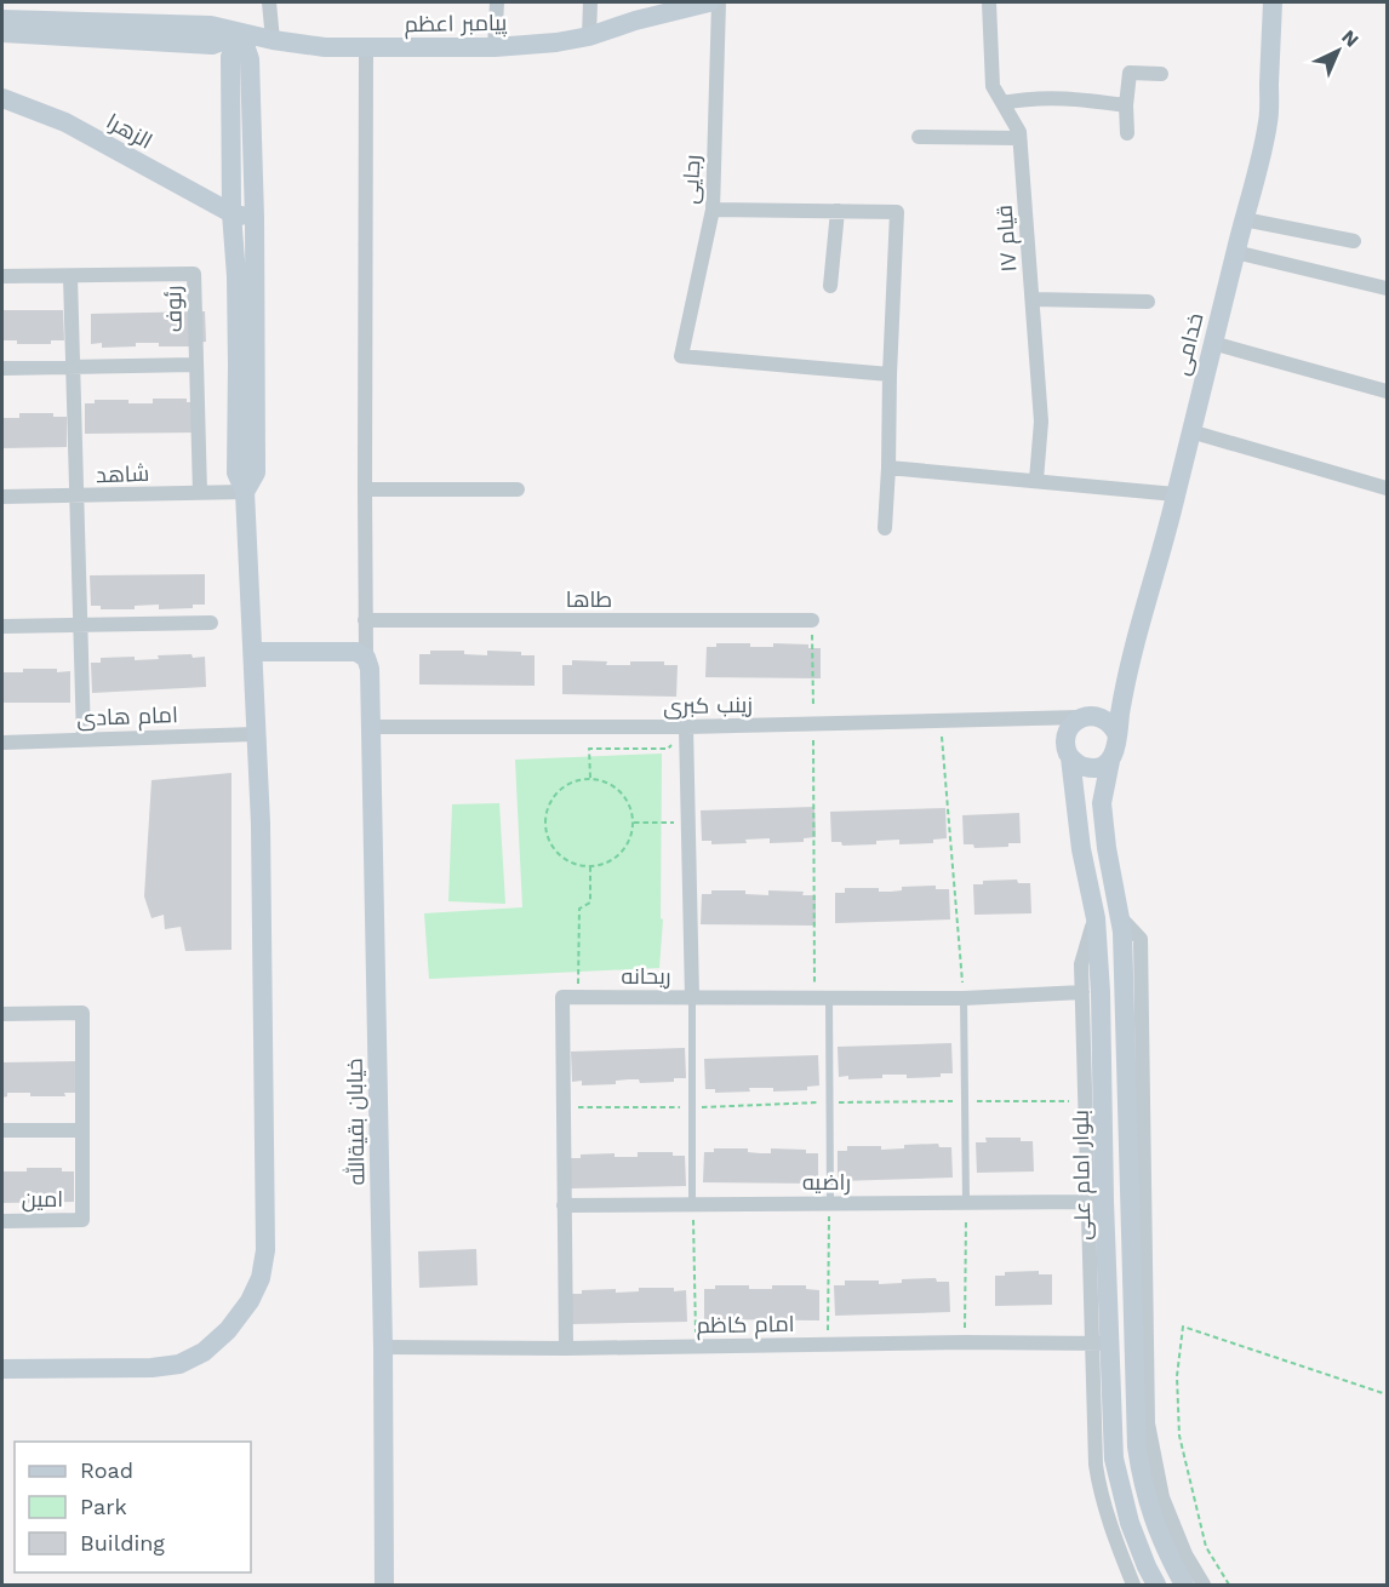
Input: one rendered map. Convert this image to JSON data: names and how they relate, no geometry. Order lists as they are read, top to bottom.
{
  "streets": {
    "street": [
      "پیامبر اعظم",
      "الزهرا",
      "رجایی",
      "قیام ۱۷",
      "رئوف",
      "خدامی",
      "شاهد",
      "طاها",
      "زینب کبری",
      "امام هادی",
      "ریحانه",
      "خیابان بقیةالله",
      "بلوار امام علی",
      "راضیه",
      "امین",
      "امام کاظم"
    ]
  },
  "crossings": [
    ["رئوف", "شاهد"],
    ["خدامی", "زینب کبری"],
    ["خدامی", "بلوار امام علی"],
    ["زینب کبری", "خیابان بقیةالله"],
    ["زینب کبری", "بلوار امام علی"],
    ["خیابان بقیةالله", "امام کاظم"],
    ["بلوار امام علی", "امام کاظم"]
  ],
  "legend": ["Road", "Park", "Building"],
  "north": "top right"
}
